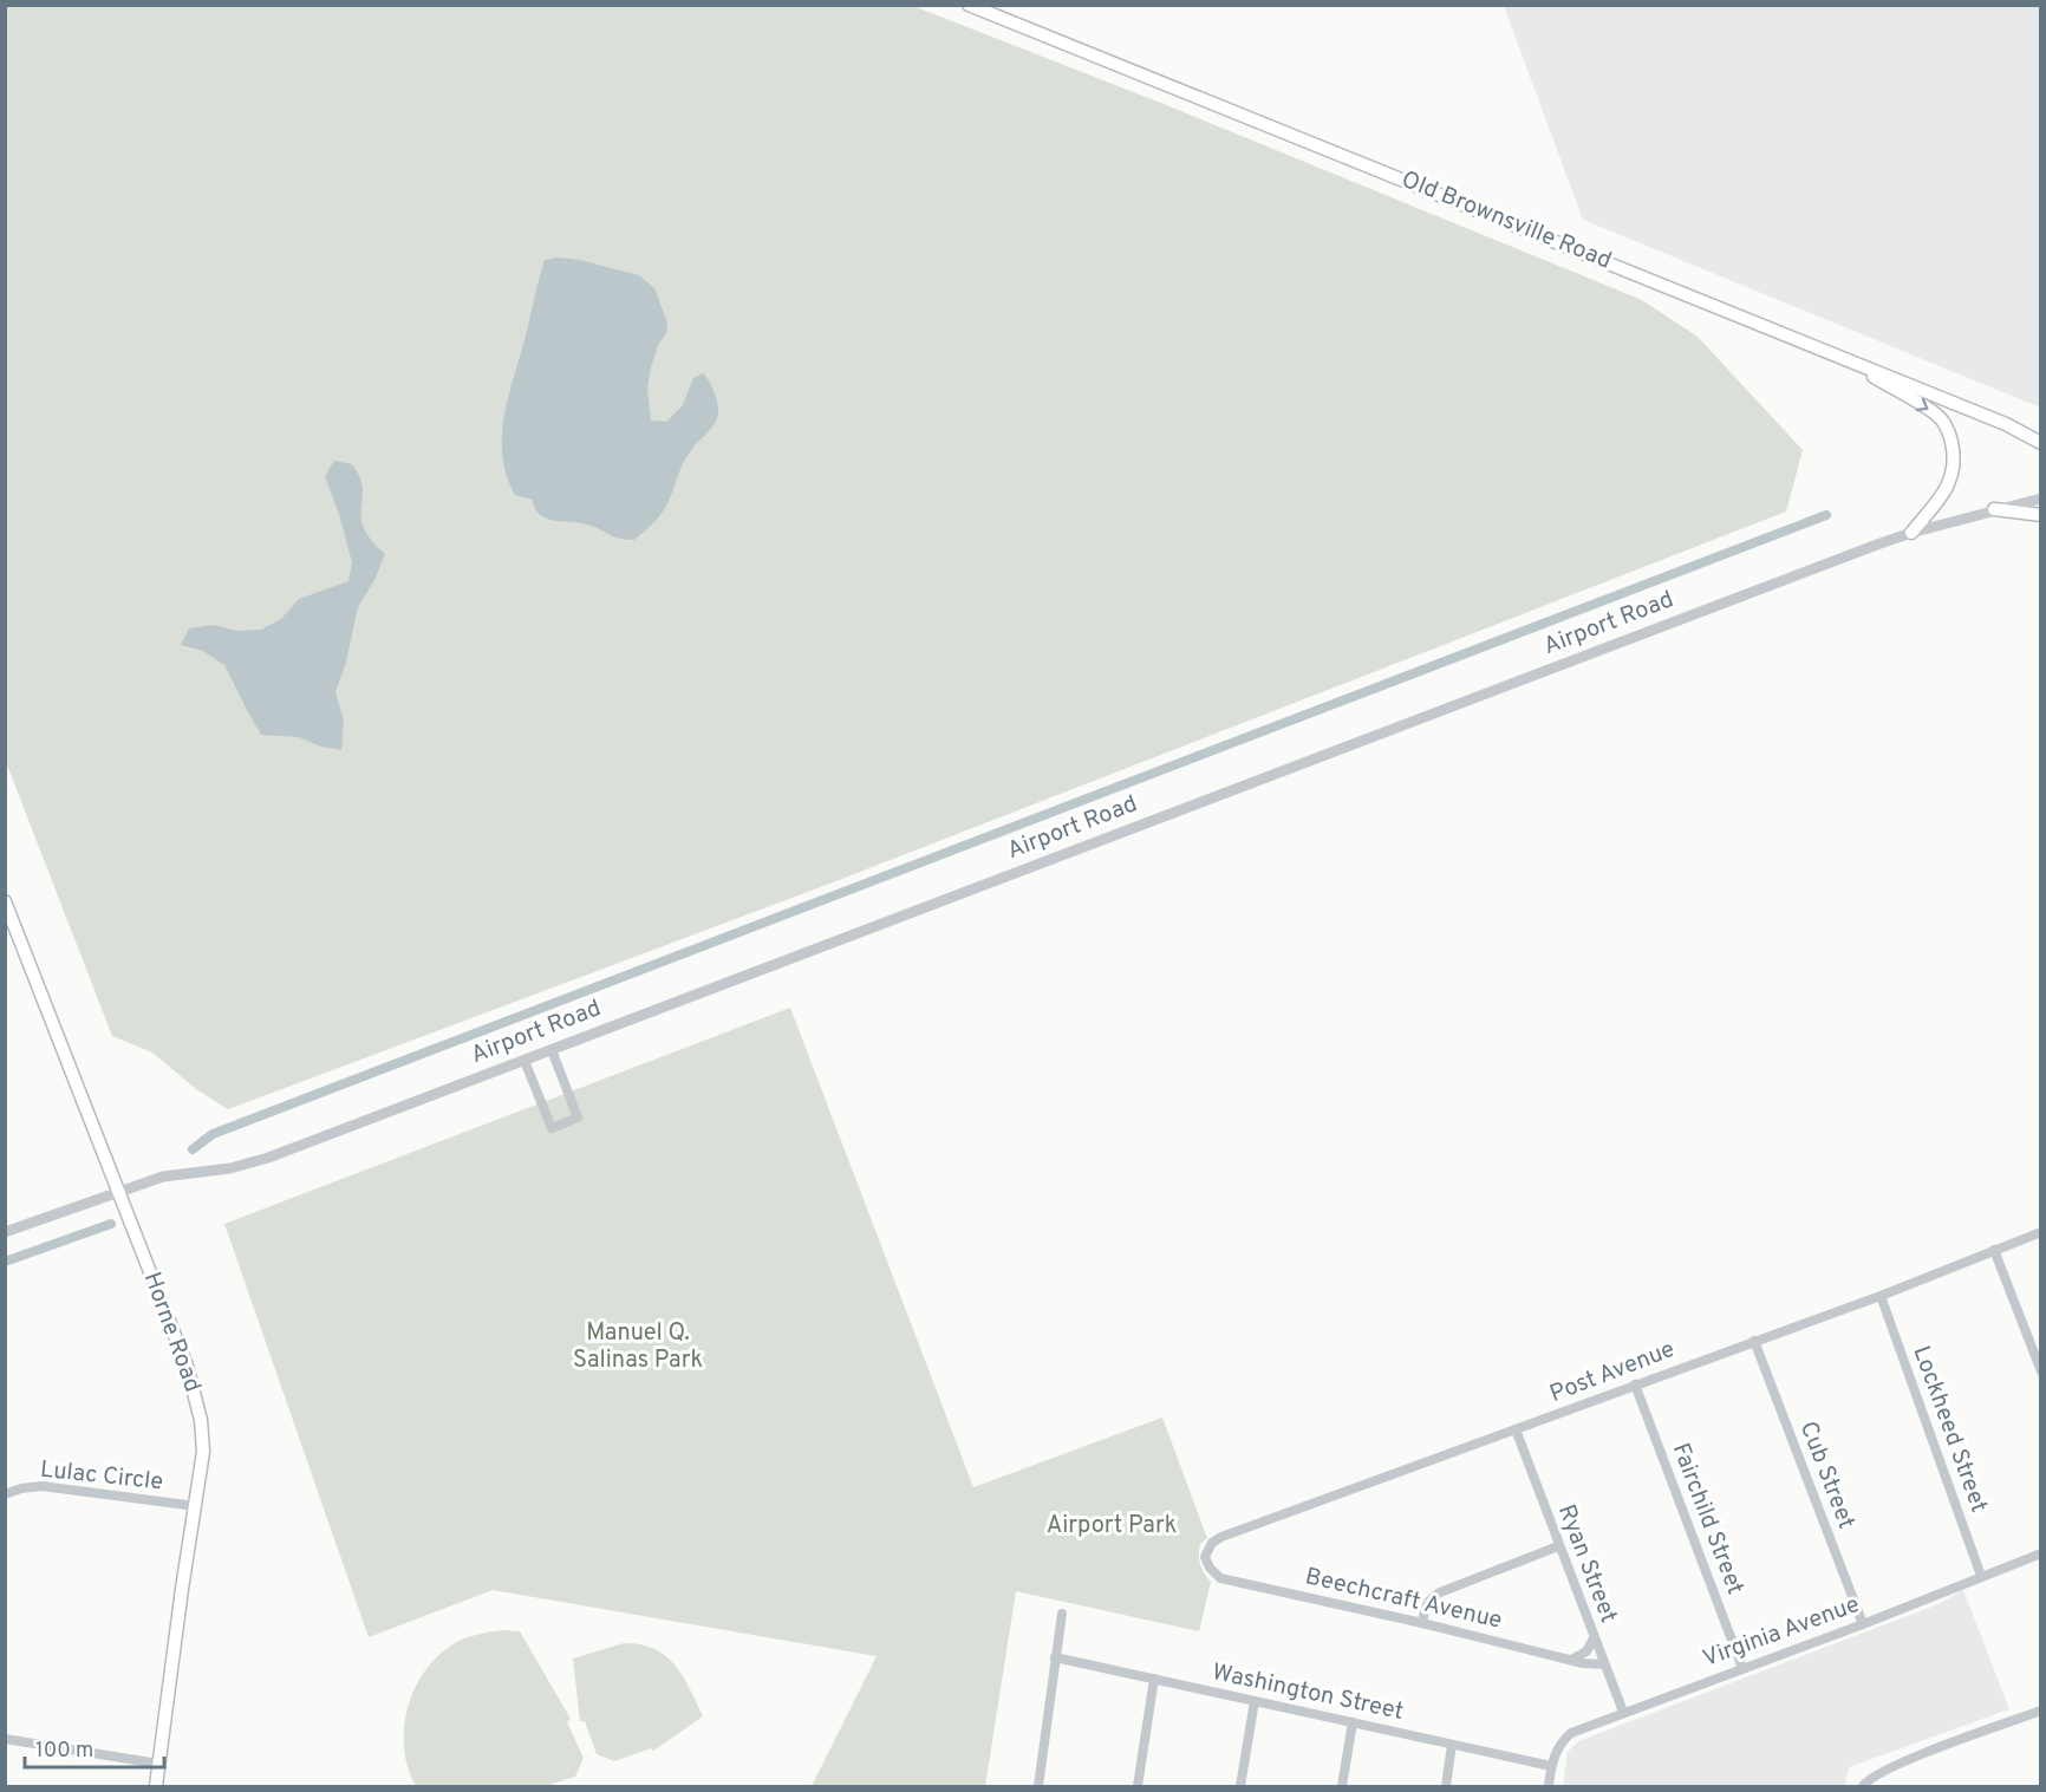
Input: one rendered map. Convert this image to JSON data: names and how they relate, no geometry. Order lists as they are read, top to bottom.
{
  "streets": {
    "main road": ["Old Brownsville Road", "Horne Road"],
    "street": [
      "Airport Road",
      "Post Avenue",
      "Lockheed Street",
      "Cub Street",
      "Lulac Circle",
      "Fairchild Street",
      "Ryan Street",
      "Beechcraft Avenue",
      "Virginia Avenue",
      "Washington Street"
    ]
  },
  "crossings": [
    ["Airport Road", "Horne Road"],
    ["Horne Road", "Lulac Circle"],
    ["Post Avenue", "Lockheed Street"],
    ["Post Avenue", "Cub Street"],
    ["Post Avenue", "Fairchild Street"],
    ["Post Avenue", "Ryan Street"],
    ["Post Avenue", "Beechcraft Avenue"],
    ["Lockheed Street", "Virginia Avenue"],
    ["Cub Street", "Virginia Avenue"],
    ["Fairchild Street", "Virginia Avenue"],
    ["Ryan Street", "Beechcraft Avenue"],
    ["Ryan Street", "Virginia Avenue"],
    ["Virginia Avenue", "Washington Street"]
  ],
  "parks": ["Manuel Q. Salinas Park", "Airport Park"],
  "scale_bar": "100 m"
}
